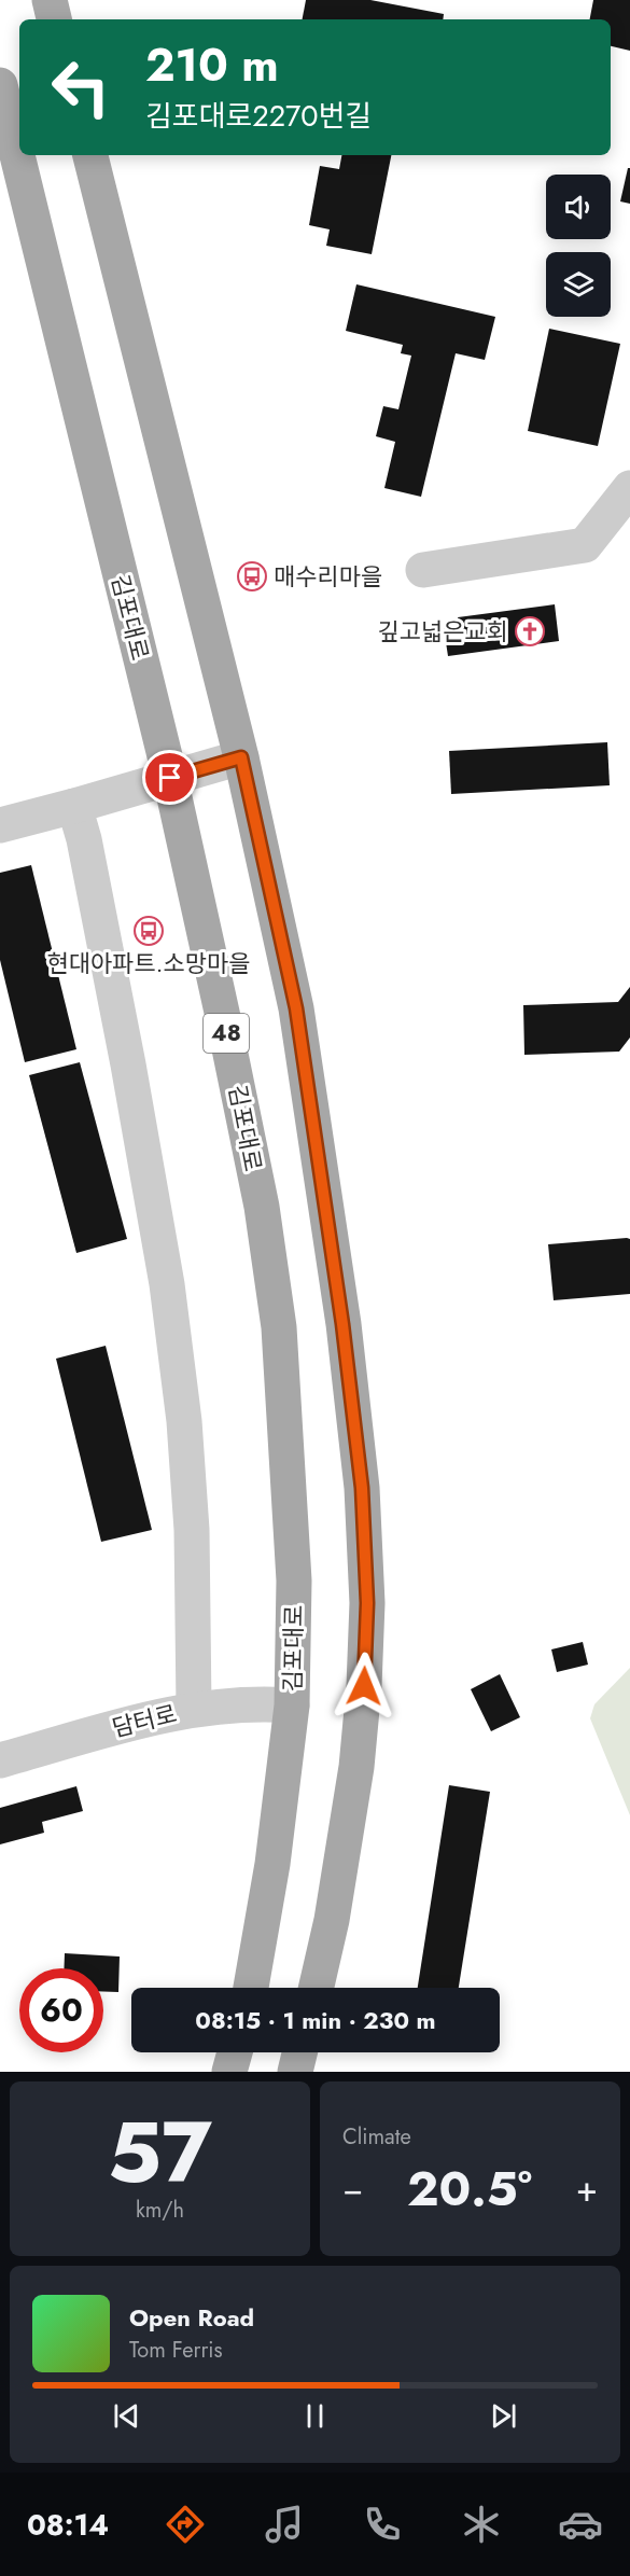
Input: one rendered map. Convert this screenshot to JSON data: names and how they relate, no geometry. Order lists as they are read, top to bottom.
{
  "streets": {
    "main road": ["김포대로", "48"],
    "street": ["담터로"]
  },
  "crossings": [
    ["김포대로", "담터로"]
  ],
  "places": {
    "bus stop": ["매수리마을", "현대아파트.소망마을"],
    "church": ["깊고넓은교회"]
  },
  "page": {
    "turn": ["210 m", "김포대로2270번길"],
    "limit": "60",
    "trip": "08:15 · 1 min · 230 m",
    "tile": [
      ["57", "km/h"],
      "Climate"
    ],
    "heat": ["−", "20.5°", "+"],
    "song": ["Open Road", "Tom Ferris"],
    "tabs": "08:14"
  }
}
